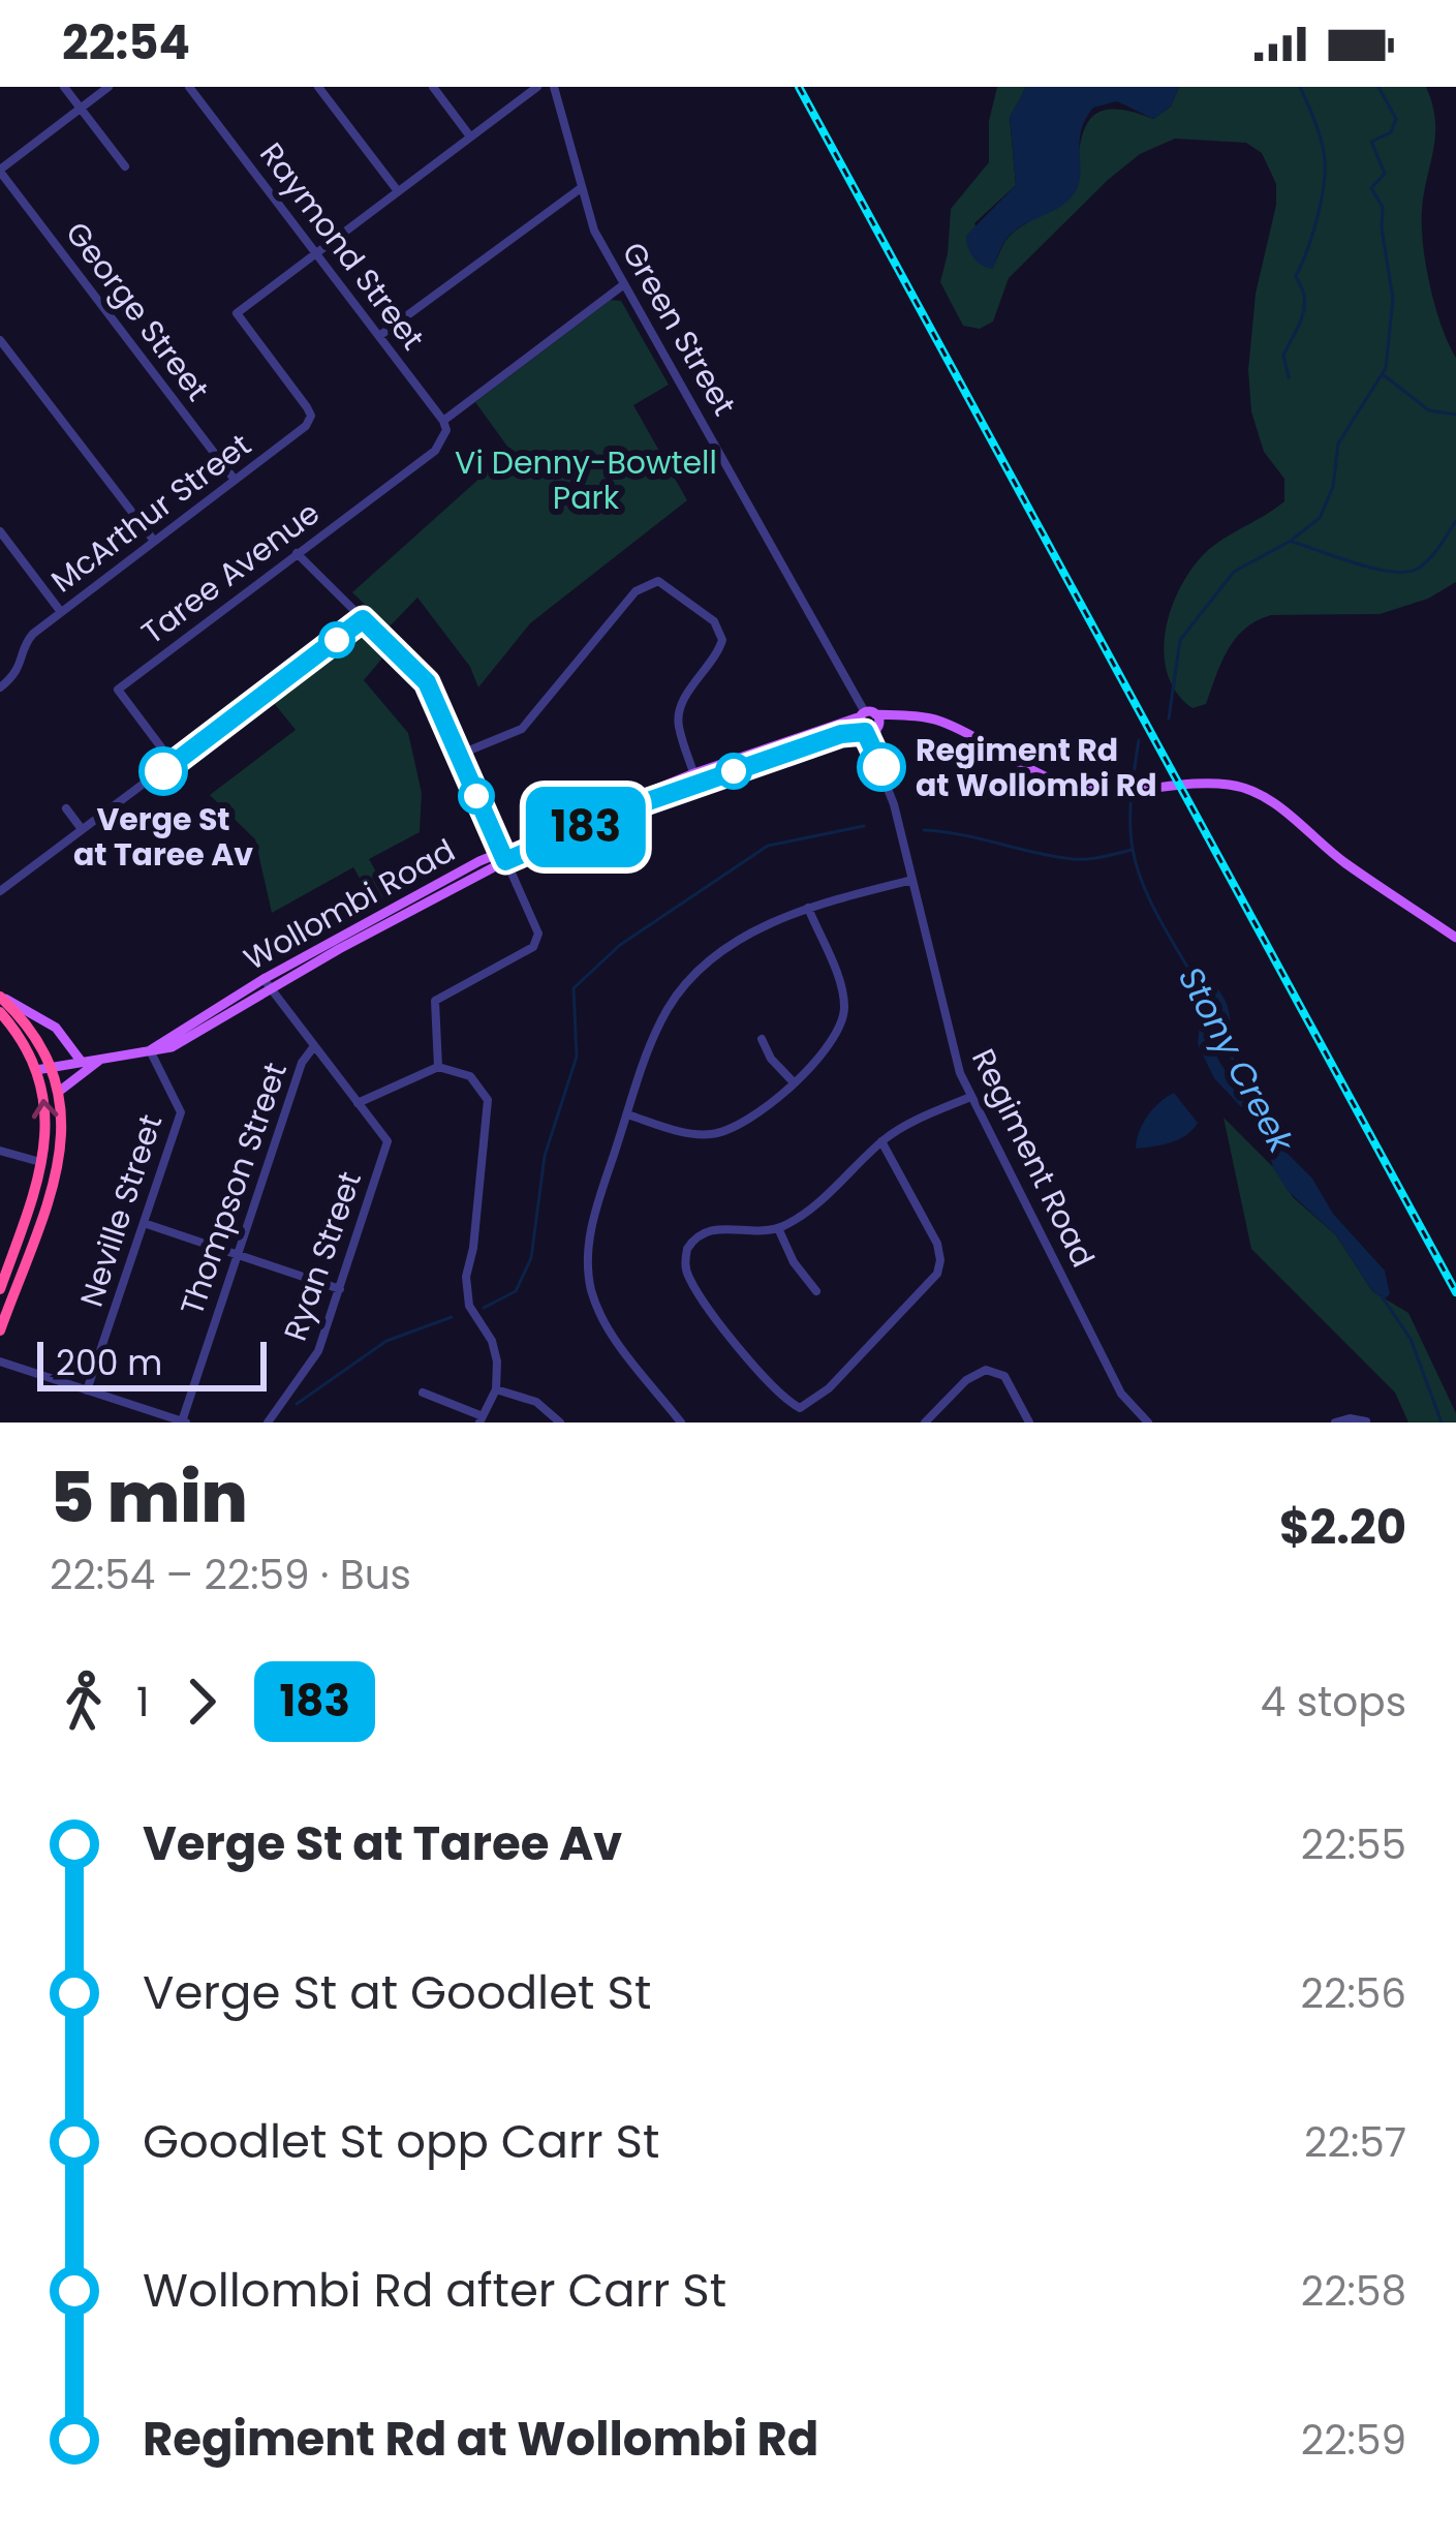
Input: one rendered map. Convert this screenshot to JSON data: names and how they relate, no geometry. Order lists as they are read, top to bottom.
{
  "streets": {
    "main road": ["Wollombi Road"],
    "street": [
      "Raymond Street",
      "George Street",
      "Green Street",
      "McArthur Street",
      "Taree Avenue",
      "Regiment Road",
      "Thompson Street",
      "Neville Street",
      "Ryan Street"
    ]
  },
  "crossings": [
    ["Raymond Street", "McArthur Street"],
    ["Raymond Street", "Taree Avenue"],
    ["George Street", "McArthur Street"],
    ["Green Street", "Wollombi Road"],
    ["Green Street", "Regiment Road"],
    ["Wollombi Road", "Regiment Road"],
    ["Wollombi Road", "Neville Street"]
  ],
  "water": ["Stony Creek"],
  "parks": ["Vi Denny-Bowtell Park"],
  "places": ["Regiment Rd at Wollombi Rd", "Verge St at Taree Av"],
  "lines": ["bus line 183"],
  "scale_bar": "200 m",
  "page": {
    "status": "22:54",
    "on_map": "183",
    "scale": "200 m",
    "heading": ["5 min", "22:54 – 22:59 · Bus", "$2.20"],
    "legs": ["1", "183", "4 stops"],
    "list": [
      {
        "name": "Verge St at Taree Av",
        "value": "22:55"
      },
      {
        "name": "Verge St at Goodlet St",
        "value": "22:56"
      },
      {
        "name": "Goodlet St opp Carr St",
        "value": "22:57"
      },
      {
        "name": "Wollombi Rd after Carr St",
        "value": "22:58"
      },
      {
        "name": "Regiment Rd at Wollombi Rd",
        "value": "22:59"
      }
    ]
  }
}
